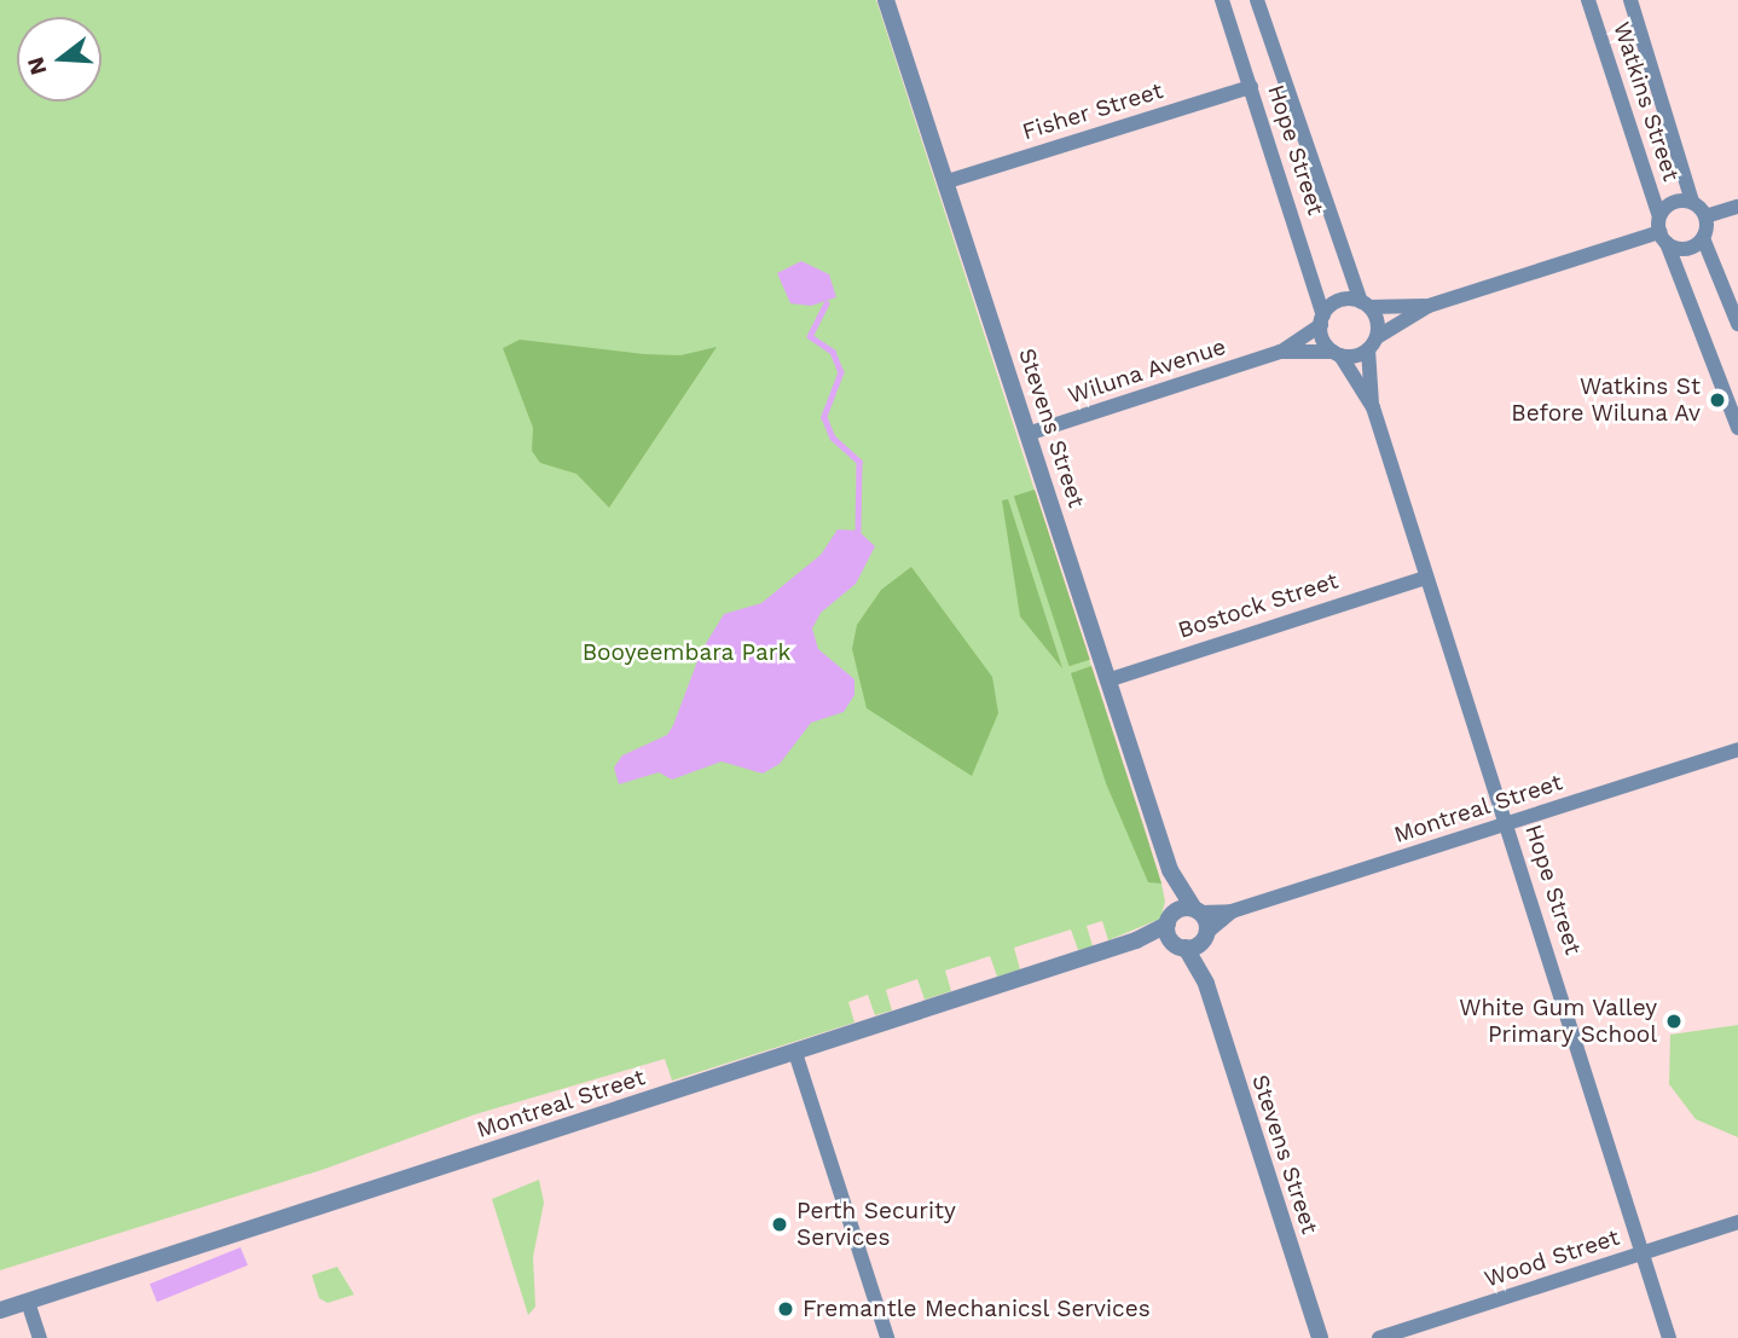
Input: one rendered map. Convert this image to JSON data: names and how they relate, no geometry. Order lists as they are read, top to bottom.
{
  "streets": {
    "street": [
      "Watkins Street",
      "Fisher Street",
      "Hope Street",
      "Wiluna Avenue",
      "Stevens Street",
      "Bostock Street",
      "Montreal Street",
      "Wood Street"
    ]
  },
  "crossings": [
    ["Fisher Street", "Hope Street"],
    ["Fisher Street", "Stevens Street"],
    ["Hope Street", "Wiluna Avenue"],
    ["Hope Street", "Bostock Street"],
    ["Hope Street", "Montreal Street"],
    ["Hope Street", "Wood Street"],
    ["Wiluna Avenue", "Stevens Street"],
    ["Stevens Street", "Bostock Street"],
    ["Stevens Street", "Montreal Street"]
  ],
  "parks": ["Booyeembara Park"],
  "places": [
    "Watkins St Before Wiluna Av",
    "White Gum Valley Primary School",
    "Perth Security Services",
    "Fremantle Mechanicsl Services"
  ],
  "north": "left"
}
